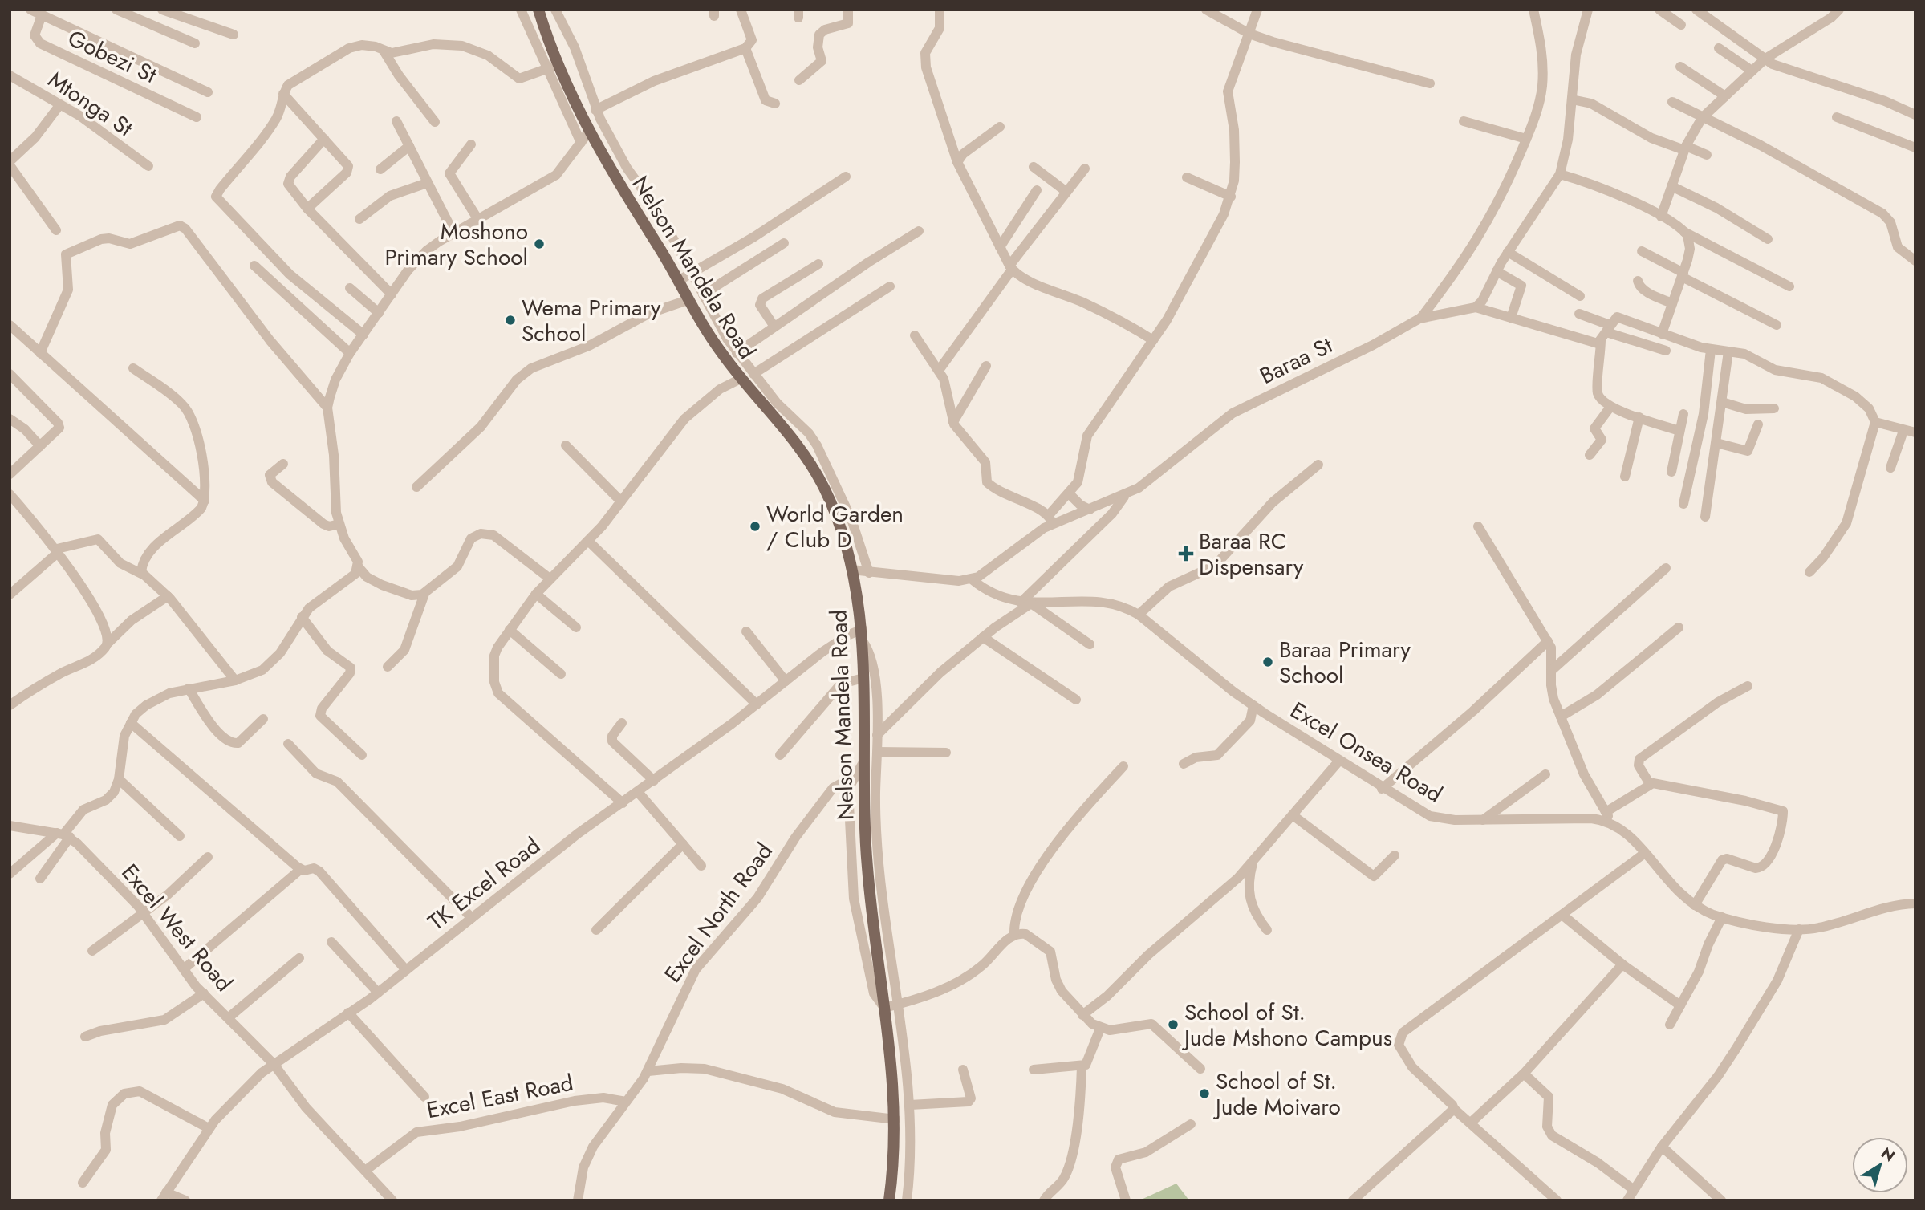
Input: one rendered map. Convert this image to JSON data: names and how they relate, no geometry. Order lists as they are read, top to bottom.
{
  "streets": {
    "main road": ["Nelson Mandela Road"],
    "street": [
      "Gobezi St",
      "Mtonga St",
      "Baraa St",
      "Excel Onsea Road",
      "TK Excel Road",
      "Excel North Road",
      "Excel West Road",
      "Excel East Road"
    ]
  },
  "crossings": [
    ["Nelson Mandela Road", "TK Excel Road"],
    ["Baraa St", "Excel Onsea Road"],
    ["TK Excel Road", "Excel West Road"],
    ["Excel North Road", "Excel East Road"]
  ],
  "places": {
    "other": [
      "Moshono Primary School",
      "Wema Primary School",
      "World Garden / Club D",
      "Baraa Primary School",
      "School of St. Jude Mshono Campus",
      "School of St. Jude Moivaro"
    ],
    "health": ["Baraa RC Dispensary"]
  },
  "north": "top right"
}
